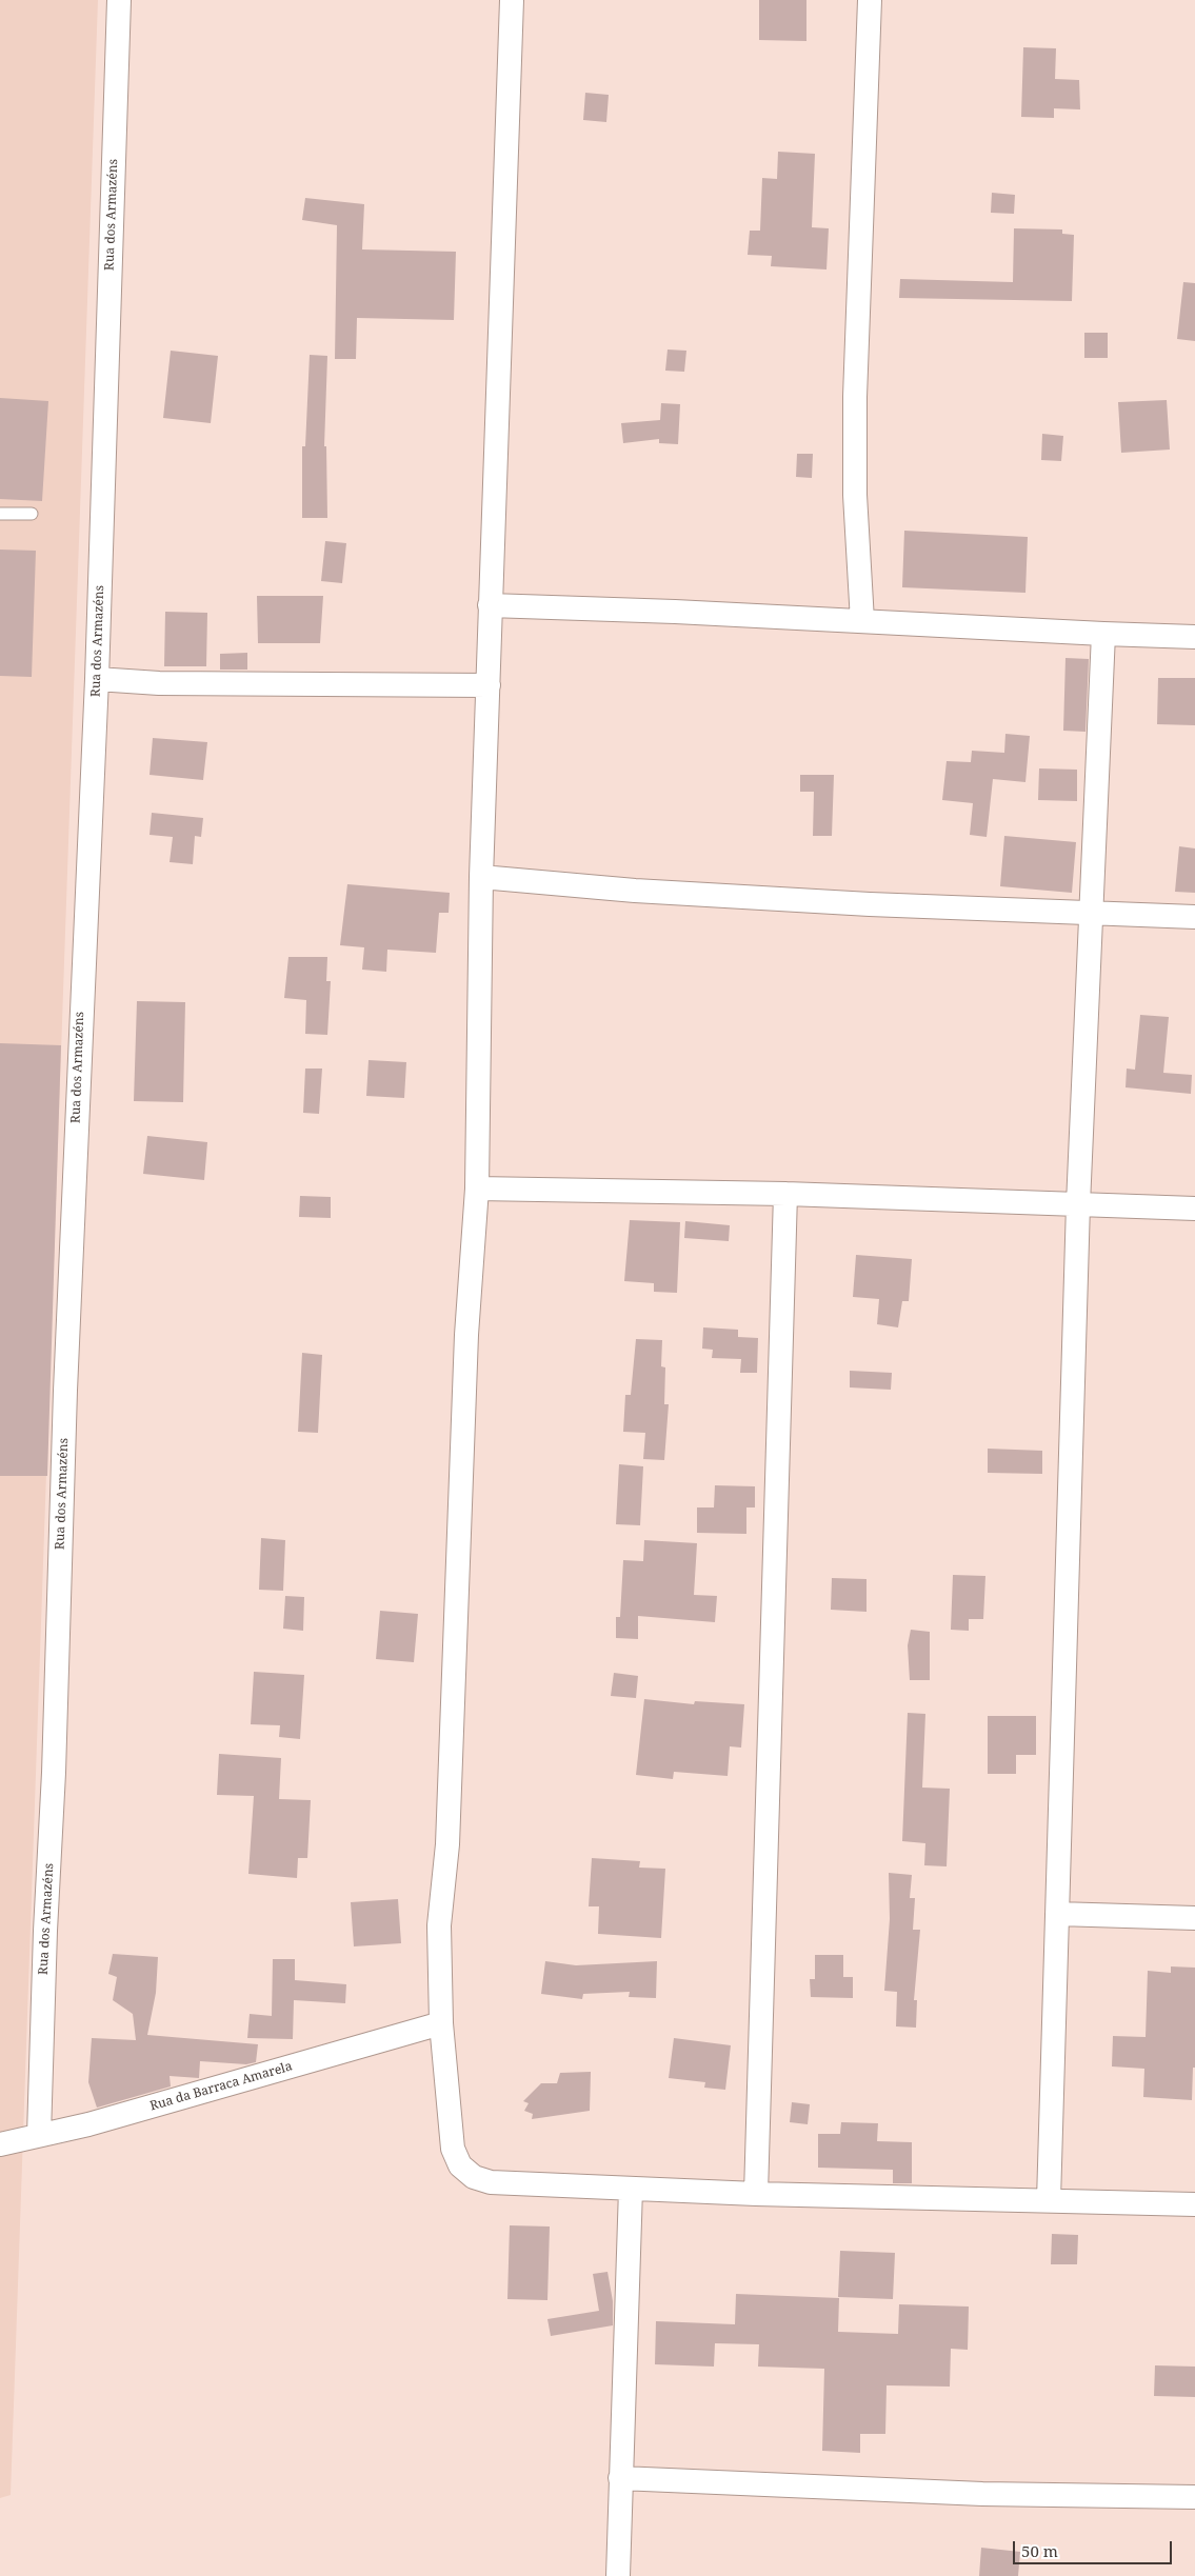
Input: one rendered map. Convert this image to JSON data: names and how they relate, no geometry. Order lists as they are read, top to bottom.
{
  "streets": {
    "street": ["Rua dos Armazéns", "Rua da Barraca Amarela"]
  },
  "crossings": [
    ["Rua dos Armazéns", "Rua da Barraca Amarela"]
  ],
  "scale_bar": "50 m"
}
